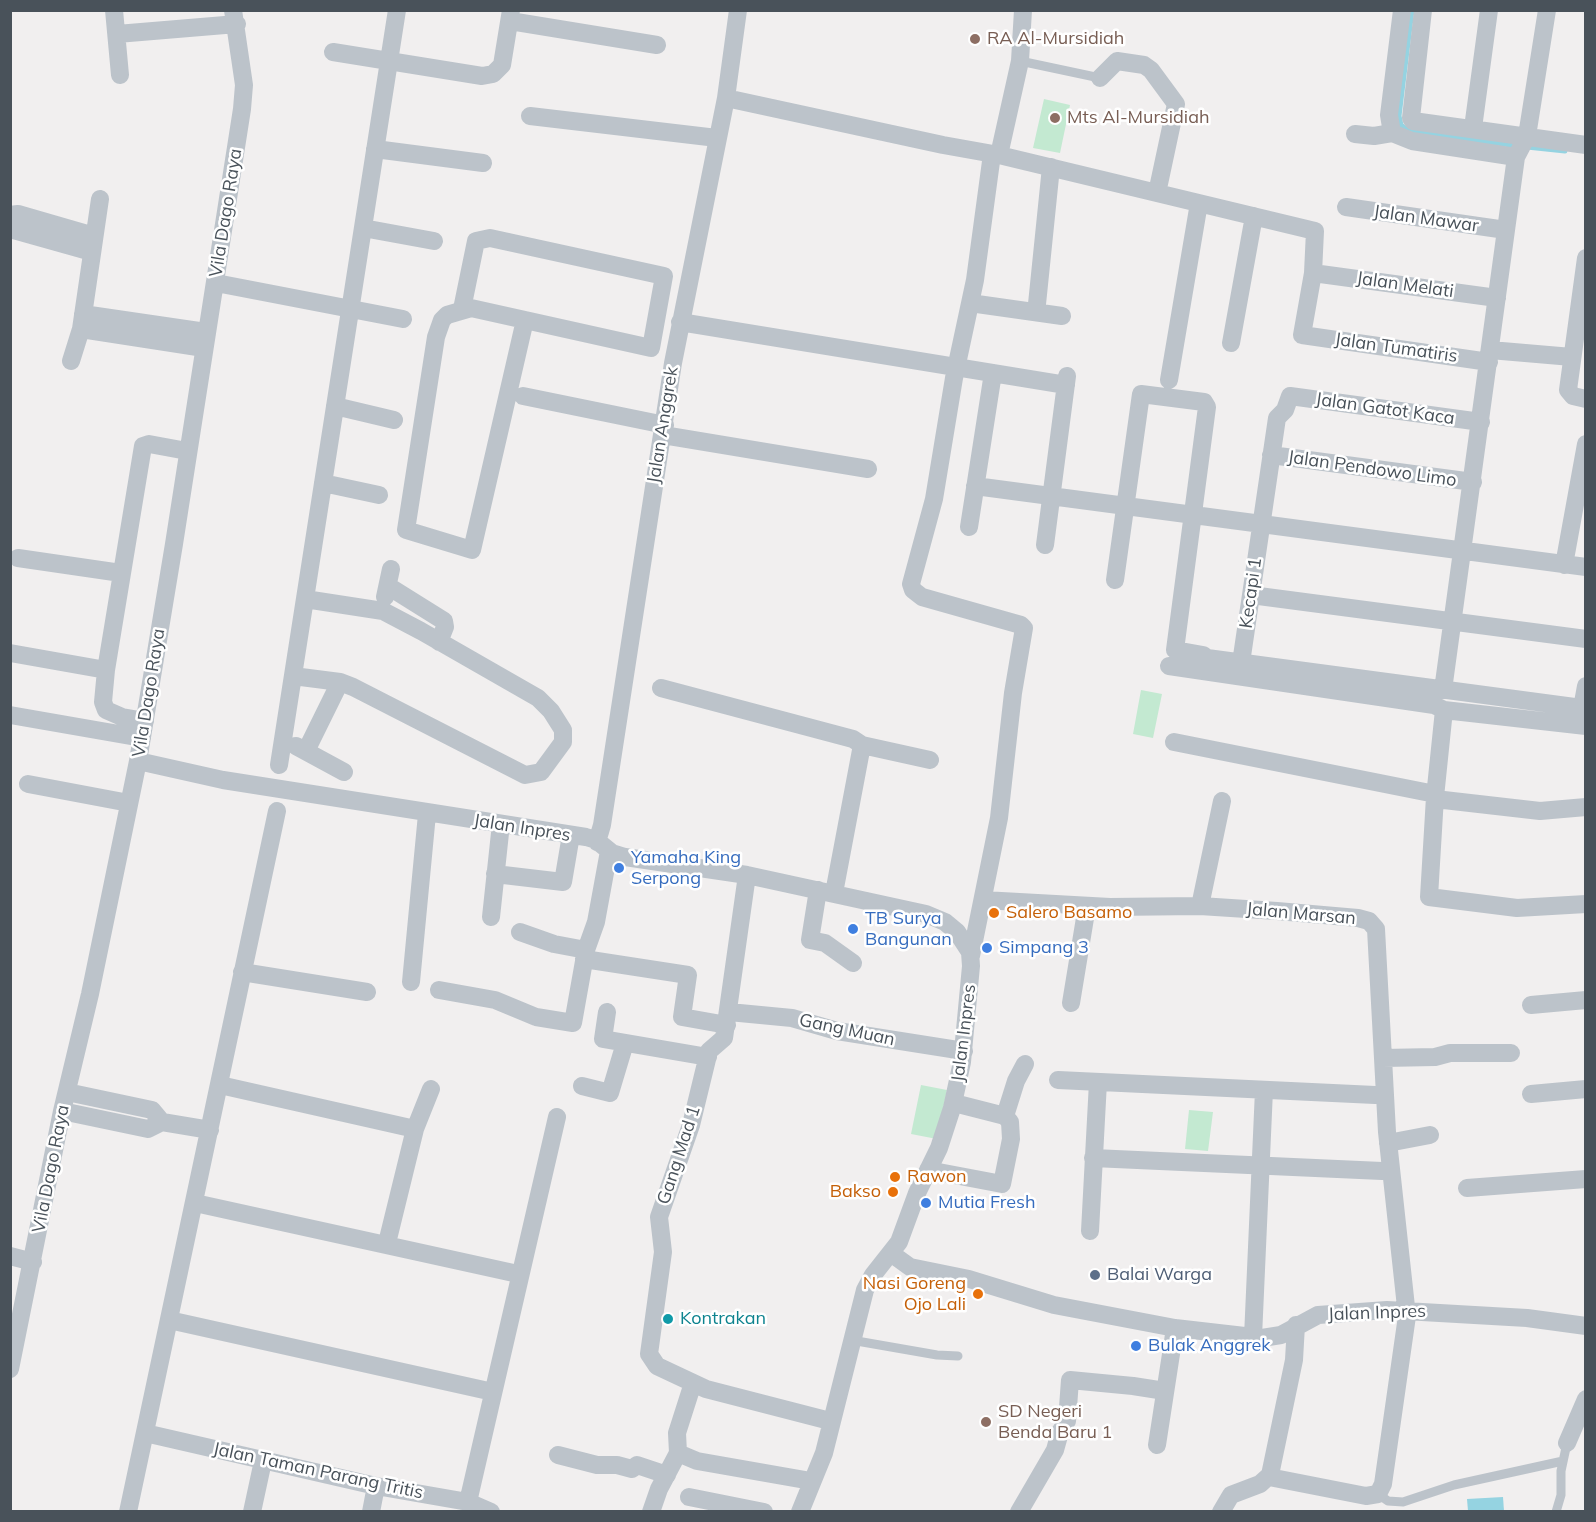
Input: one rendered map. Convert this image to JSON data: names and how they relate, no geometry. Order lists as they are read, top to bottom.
{
  "streets": {
    "street": [
      "Vila Dago Raya",
      "Jalan Mawar",
      "Jalan Melati",
      "Jalan Tumatiris",
      "Jalan Gatot Kaca",
      "Jalan Anggrek",
      "Jalan Pendowo Limo",
      "Kecapi 1",
      "Jalan Inpres",
      "Jalan Marsan",
      "Gang Muan",
      "Gang Mad 1",
      "Jalan Taman Parang Tritis"
    ]
  },
  "crossings": [
    ["Vila Dago Raya", "Jalan Inpres"],
    ["Jalan Melati", "Jalan Tumatiris"],
    ["Jalan Gatot Kaca", "Kecapi 1"],
    ["Jalan Anggrek", "Jalan Inpres"],
    ["Jalan Anggrek", "Gang Muan"],
    ["Jalan Pendowo Limo", "Kecapi 1"],
    ["Jalan Inpres", "Jalan Marsan"],
    ["Jalan Inpres", "Gang Muan"],
    ["Jalan Inpres", "Gang Mad 1"],
    ["Gang Muan", "Gang Mad 1"]
  ],
  "places": [
    "RA Al-Mursidiah",
    "Mts Al-Mursidiah",
    "Yamaha King Serpong",
    "Salero Basamo",
    "TB Surya Bangunan",
    "Simpang 3",
    "Rawon",
    "Bakso",
    "Mutia Fresh",
    "Balai Warga",
    "Nasi Goreng Ojo Lali",
    "Kontrakan",
    "Bulak Anggrek",
    "SD Negeri Benda Baru 1"
  ]
}
